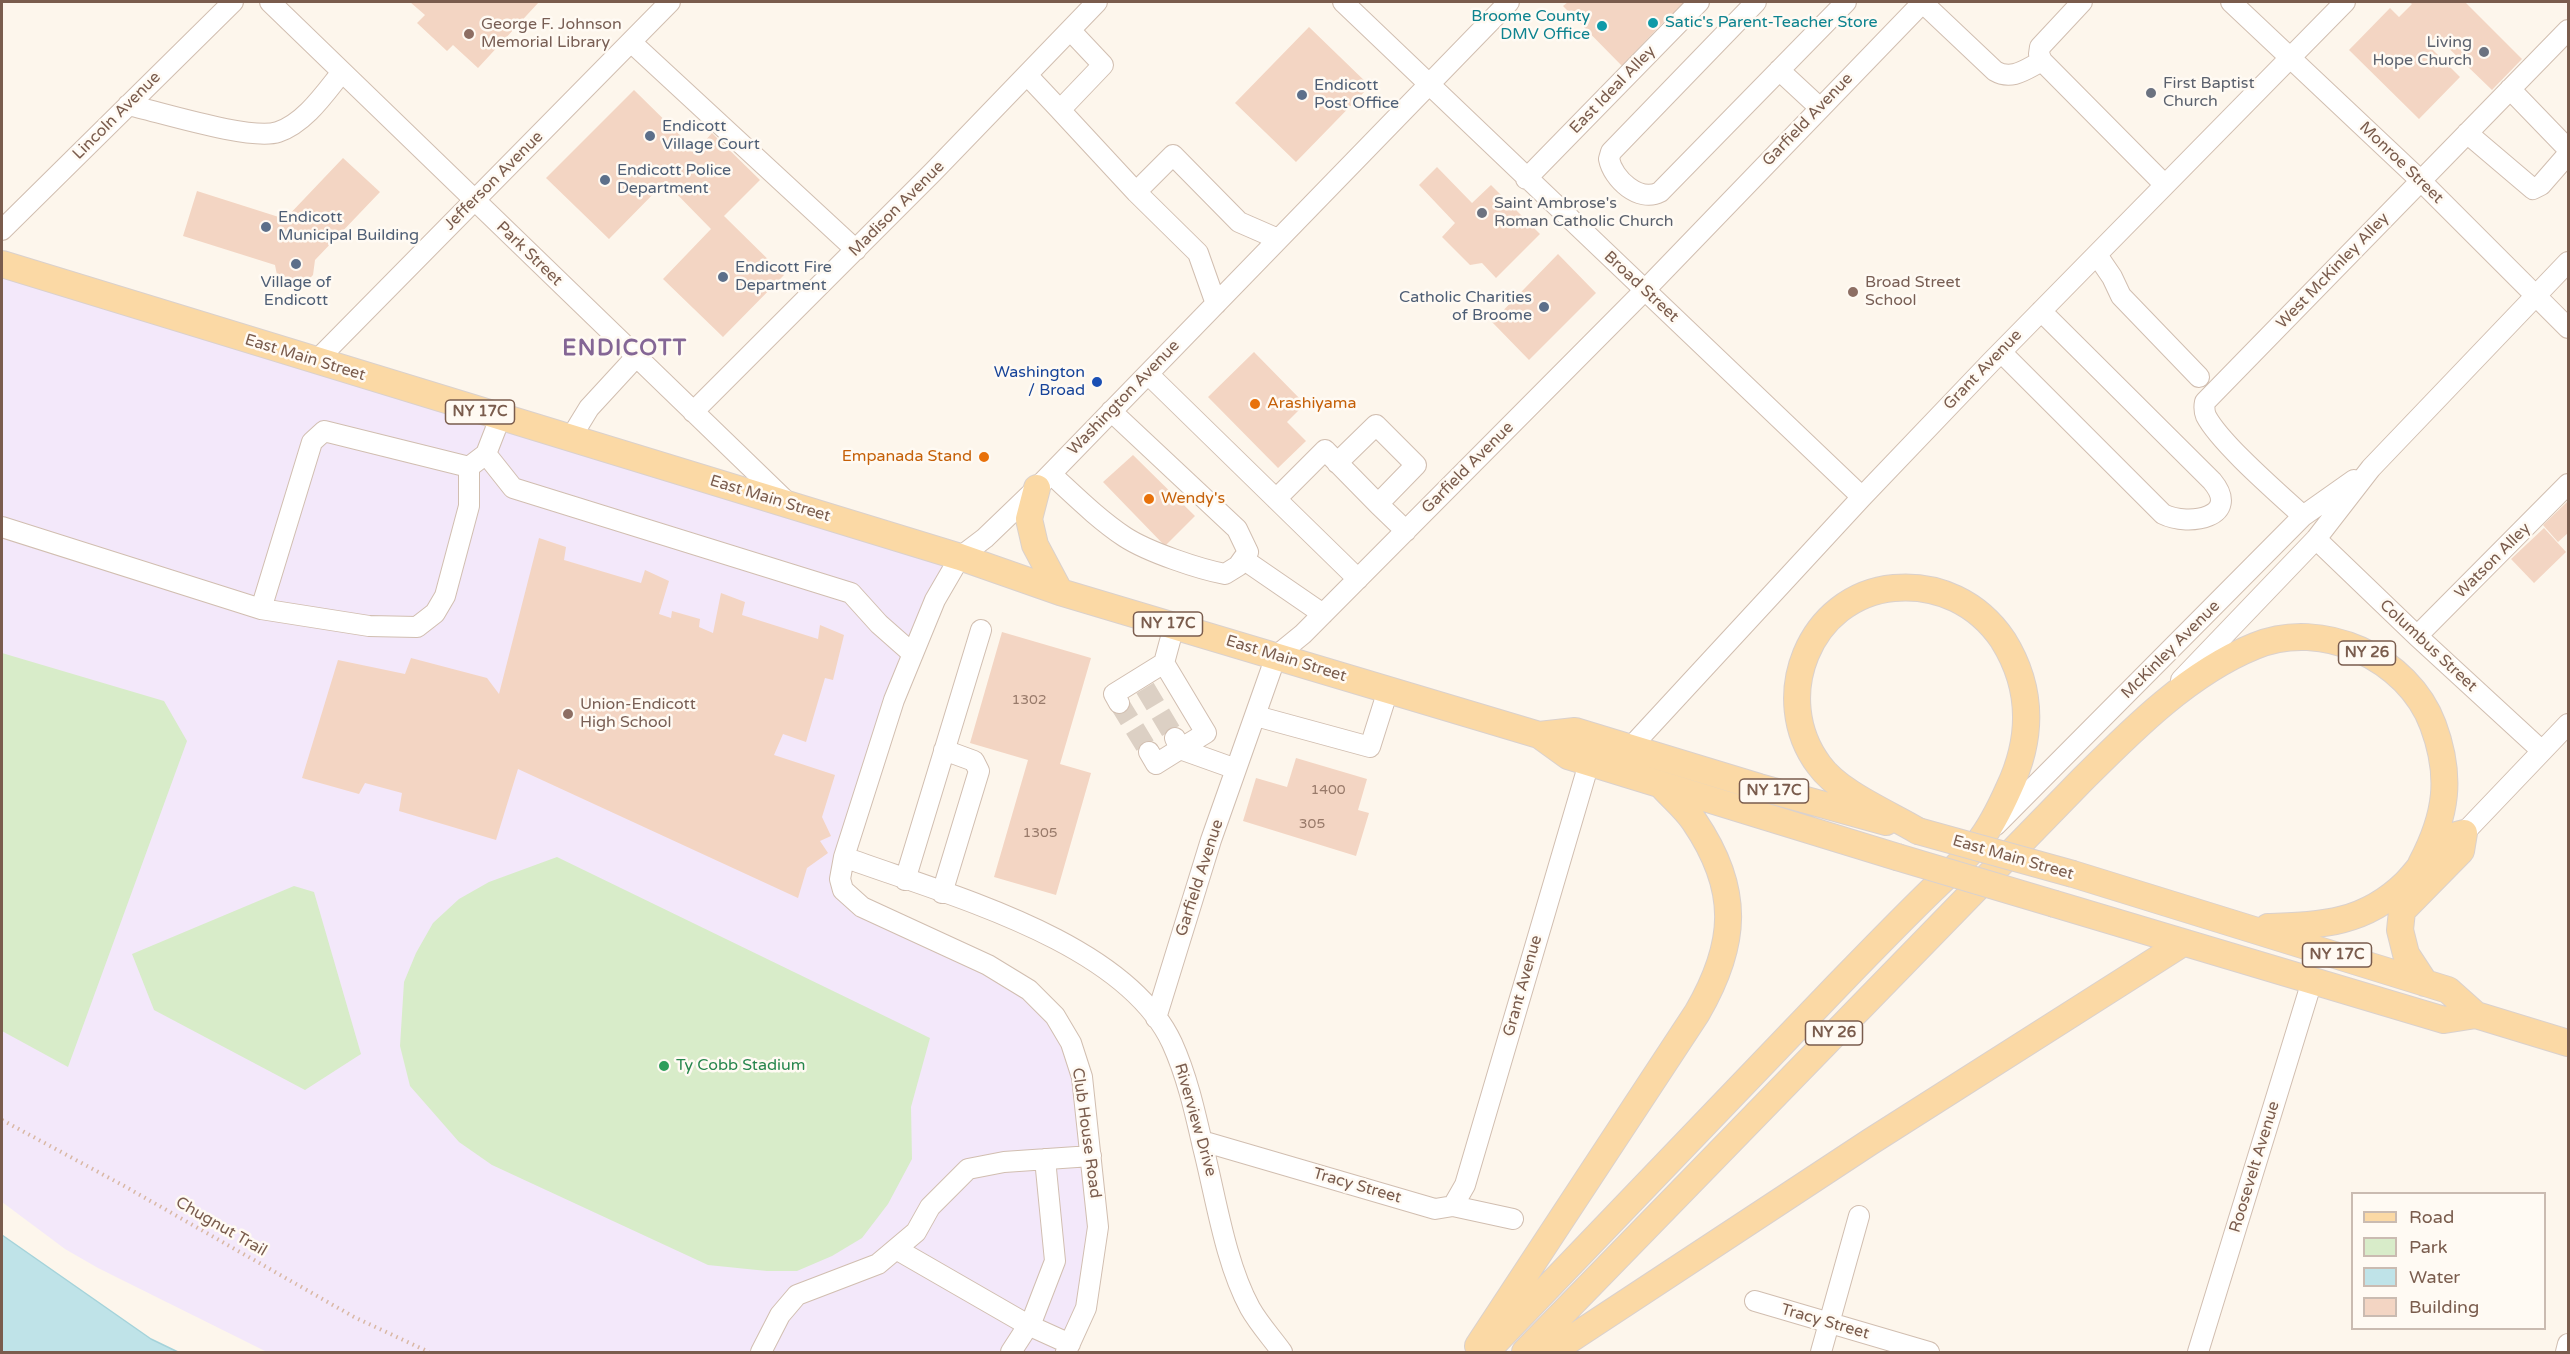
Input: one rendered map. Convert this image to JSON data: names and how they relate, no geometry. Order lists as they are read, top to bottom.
{
  "streets": {
    "main road": ["East Main Street", "NY 17C", "NY 26"],
    "street": [
      "East Ideal Alley",
      "Lincoln Avenue",
      "Garfield Avenue",
      "Monroe Street",
      "Jefferson Avenue",
      "Madison Avenue",
      "Park Street",
      "West McKinley Alley",
      "Broad Street",
      "Grant Avenue",
      "Washington Avenue",
      "Watson Alley",
      "Columbus Street",
      "McKinley Avenue",
      "Riverview Drive",
      "Club House Road",
      "Roosevelt Avenue",
      "Tracy Street"
    ],
    "path": ["Chugnut Trail"]
  },
  "crossings": [
    ["East Ideal Alley", "Broad Street"],
    ["Garfield Avenue", "Broad Street"],
    ["Garfield Avenue", "East Main Street"],
    ["Garfield Avenue", "Riverview Drive"],
    ["Monroe Street", "West McKinley Alley"],
    ["Monroe Street", "Grant Avenue"],
    ["Monroe Street", "McKinley Avenue"],
    ["Jefferson Avenue", "Park Street"],
    ["Jefferson Avenue", "East Main Street"],
    ["Madison Avenue", "Park Street"],
    ["Park Street", "East Main Street"],
    ["West McKinley Alley", "McKinley Avenue"],
    ["Broad Street", "Grant Avenue"],
    ["Broad Street", "Washington Avenue"],
    ["East Main Street", "Grant Avenue"],
    ["East Main Street", "Washington Avenue"],
    ["East Main Street", "NY 26"],
    ["East Main Street", "Roosevelt Avenue"],
    ["Grant Avenue", "Tracy Street"],
    ["Washington Avenue", "Riverview Drive"],
    ["Washington Avenue", "Club House Road"],
    ["Watson Alley", "Columbus Street"],
    ["Columbus Street", "McKinley Avenue"],
    ["McKinley Avenue", "NY 26"],
    ["Riverview Drive", "Club House Road"],
    ["Riverview Drive", "Tracy Street"]
  ],
  "districts": ["ENDICOTT"],
  "places": [
    "Satic's Parent-Teacher Store",
    "Broome County DMV Office",
    "George F. Johnson Memorial Library",
    "Living Hope Church",
    "First Baptist Church",
    "Endicott Post Office",
    "Endicott Village Court",
    "Endicott Police Department",
    "Saint Ambrose's Roman Catholic Church",
    "Endicott Municipal Building",
    "Village of Endicott",
    "Endicott Fire Department",
    "Broad Street School",
    "Catholic Charities of Broome",
    "Washington / Broad",
    "Arashiyama",
    "Empanada Stand",
    "Wendy's",
    "Union-Endicott High School",
    "Ty Cobb Stadium"
  ],
  "house_numbers": [
    "1302",
    "1400",
    "305",
    "1305"
  ],
  "legend": [
    "Road",
    "Park",
    "Water",
    "Building"
  ]
}
